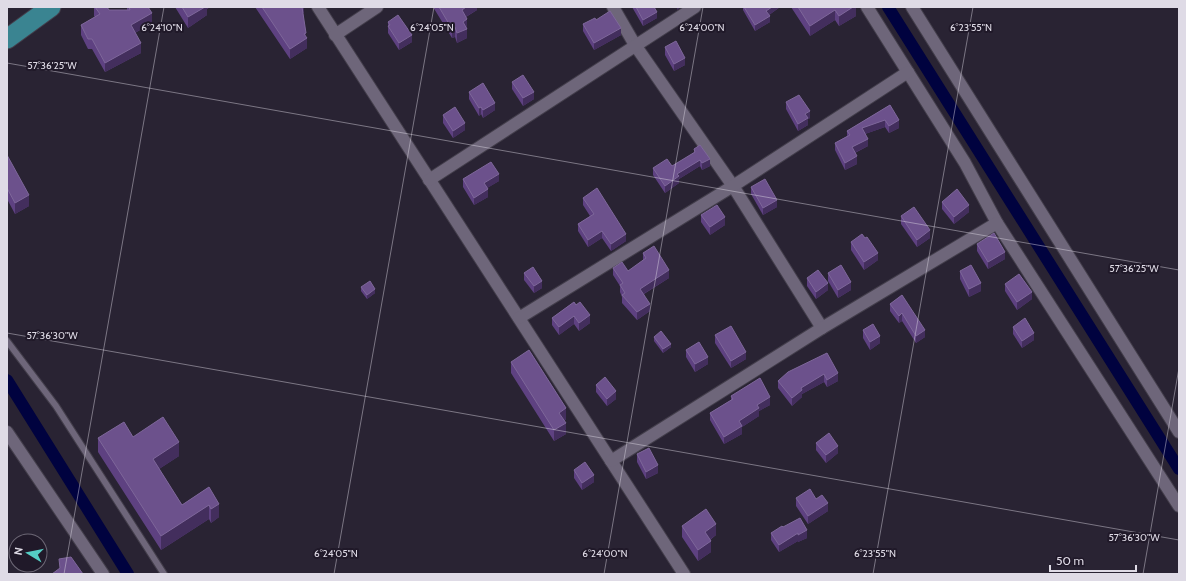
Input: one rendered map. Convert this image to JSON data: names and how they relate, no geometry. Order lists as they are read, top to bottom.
{
  "scale_bar": "50 m",
  "north": "left",
  "coordinates": [
    "6°24'10\"N",
    "6°24'05\"N",
    "6°24'00\"N",
    "6°23'55\"N",
    "57°36'25\"W",
    "57°36'30\"W"
  ]
}
